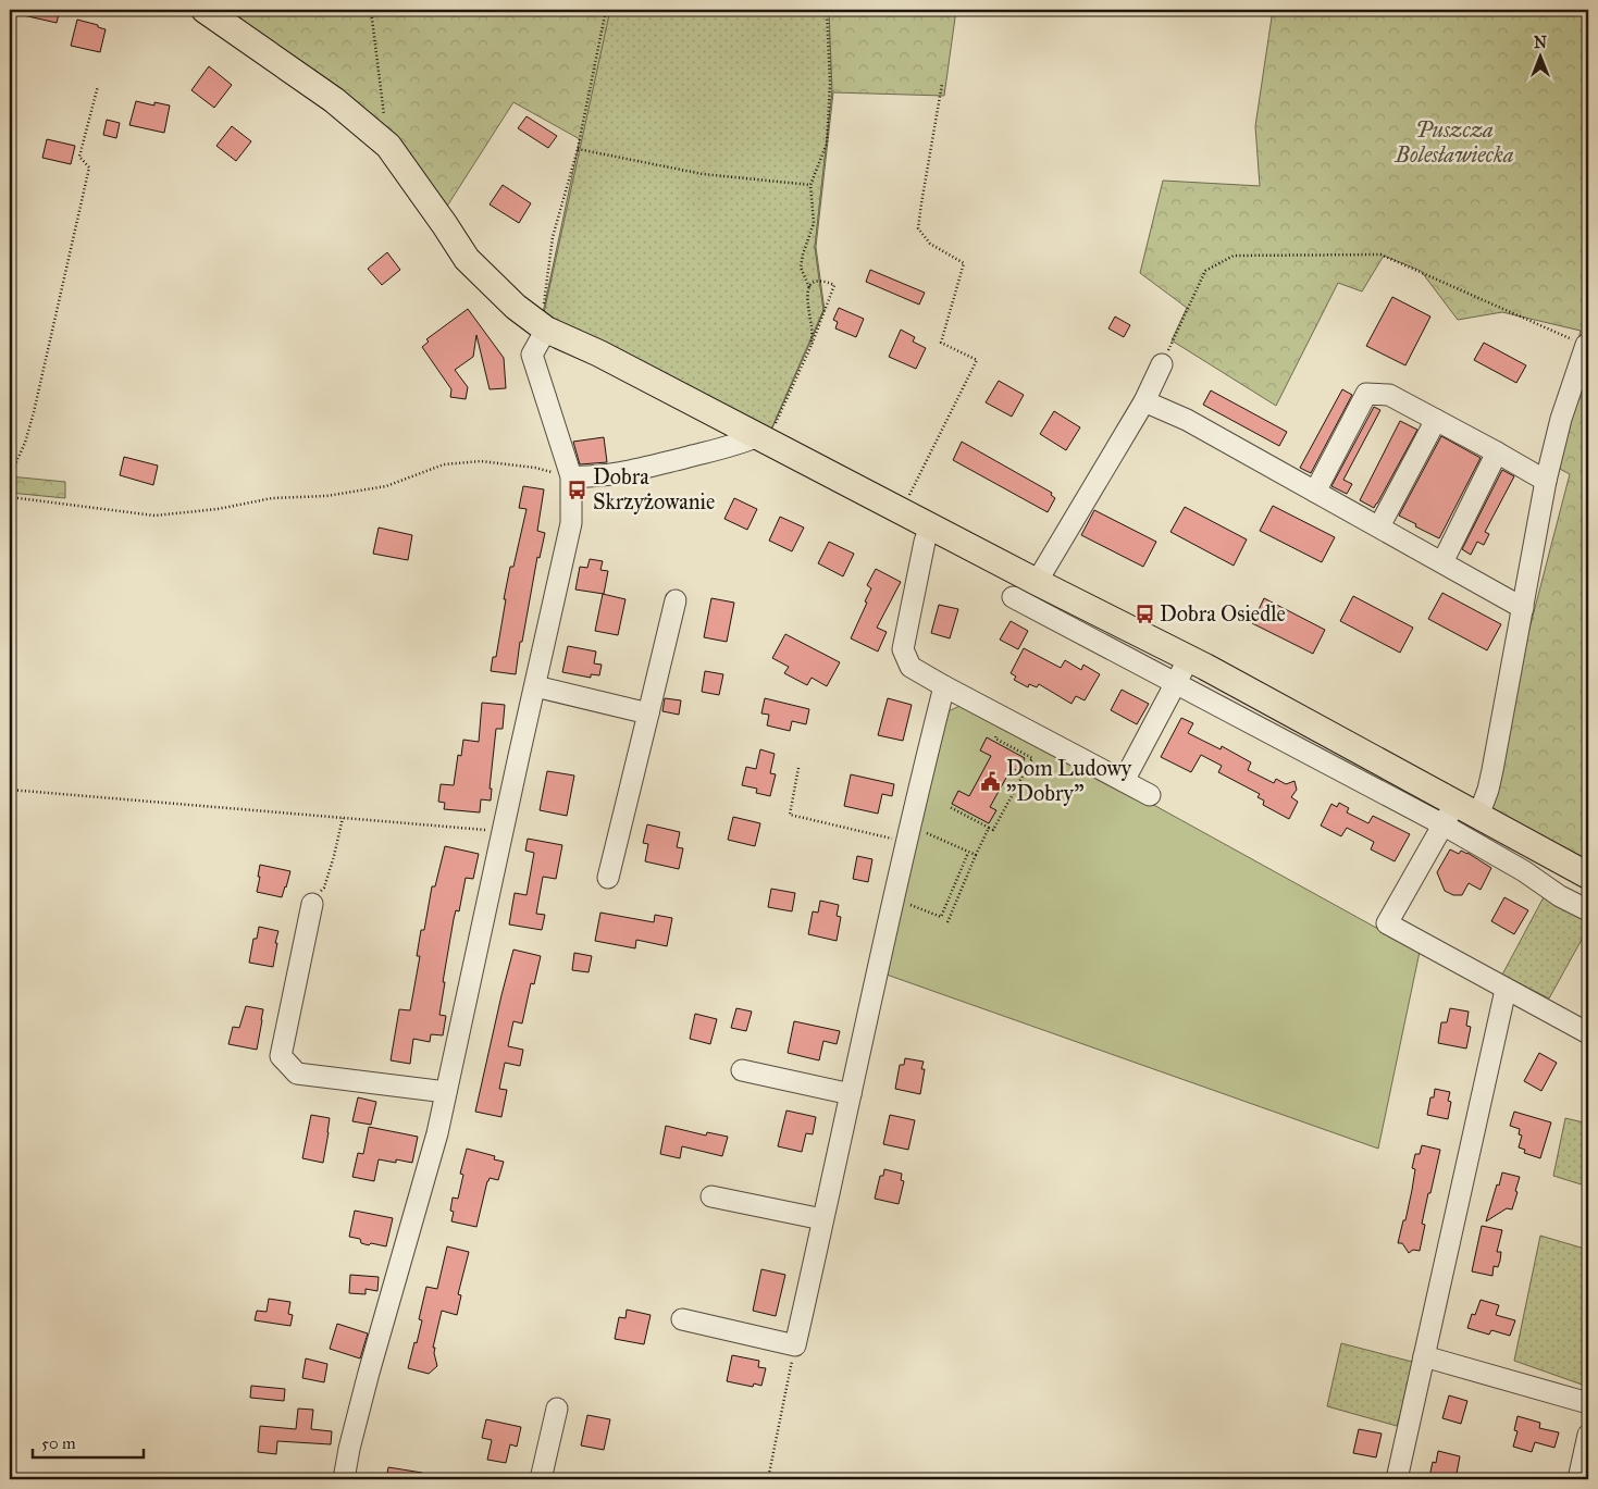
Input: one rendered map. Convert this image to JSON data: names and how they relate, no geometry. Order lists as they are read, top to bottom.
{
  "parks": ["Puszcza Bolesławiecka"],
  "places": {
    "bus stop": ["Dobra Skrzyżowanie", "Dobra Osiedle"],
    "public building": ["Dom Ludowy \"Dobry\""]
  },
  "scale_bar": "50 m",
  "north": "top"
}
